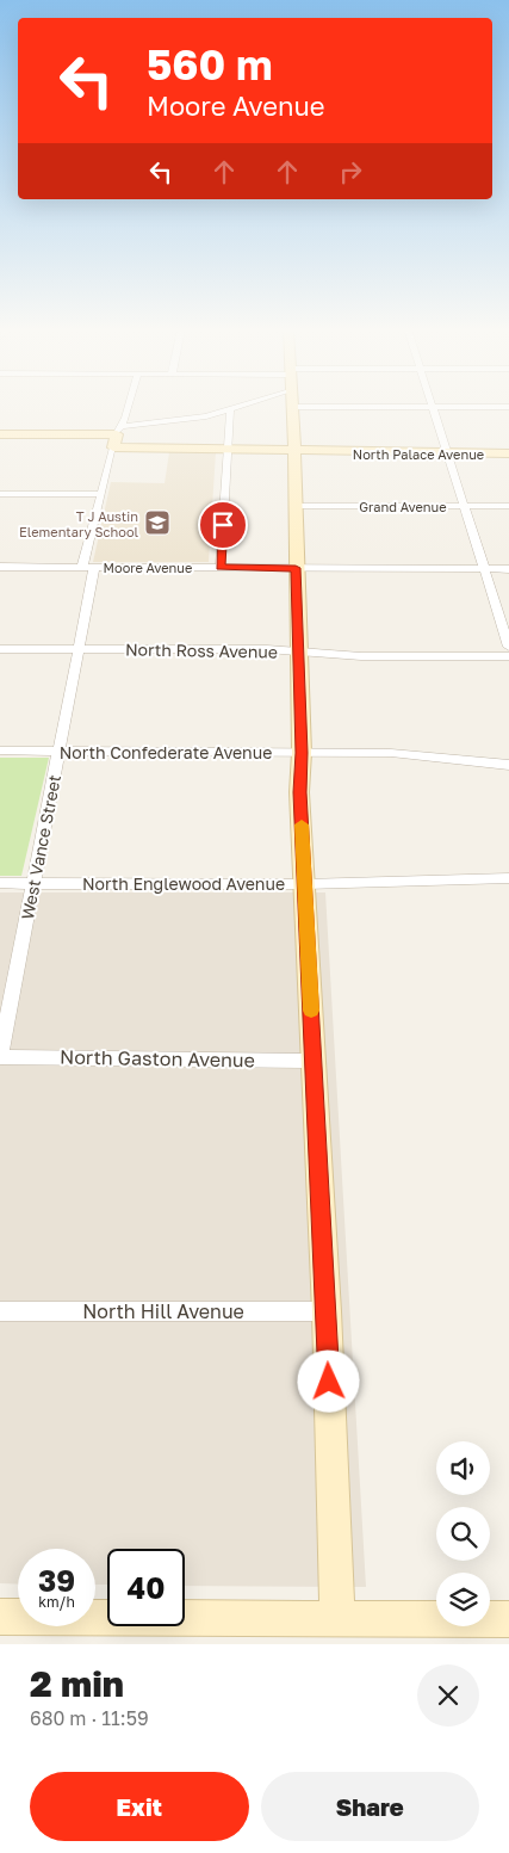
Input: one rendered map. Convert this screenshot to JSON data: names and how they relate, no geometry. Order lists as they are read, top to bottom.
{
  "streets": {
    "street": [
      "North Palace Avenue",
      "Grand Avenue",
      "Moore Avenue",
      "North Ross Avenue",
      "North Confederate Avenue",
      "West Vance Street",
      "North Englewood Avenue",
      "North Gaston Avenue",
      "North Hill Avenue"
    ]
  },
  "crossings": [
    ["North Palace Avenue", "West Vance Street"],
    ["Moore Avenue", "West Vance Street"],
    ["North Ross Avenue", "West Vance Street"],
    ["North Confederate Avenue", "West Vance Street"],
    ["West Vance Street", "North Englewood Avenue"],
    ["West Vance Street", "North Gaston Avenue"]
  ],
  "places": {
    "school or university": ["T J Austin Elementary School"]
  },
  "page": {
    "turn": ["560 m", "Moore Avenue"],
    "speed": "39 km/h",
    "limit": "40",
    "heading": ["2 min", "680 m · 11:59"],
    "buttons": ["Exit", "Share"]
  }
}
